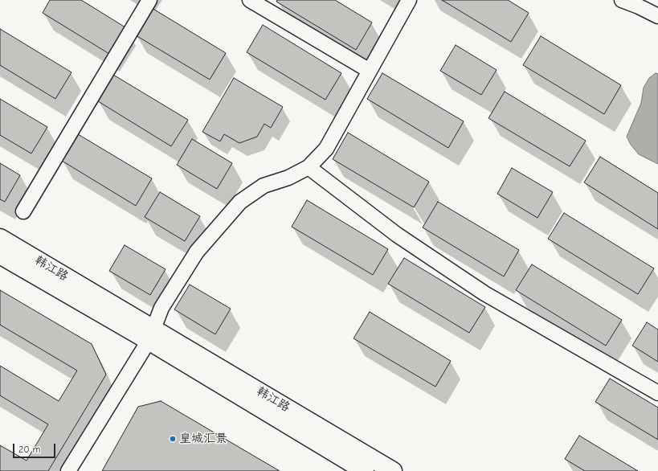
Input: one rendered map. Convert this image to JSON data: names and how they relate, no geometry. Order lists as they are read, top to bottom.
{
  "streets": {
    "street": ["韩江路"]
  },
  "places": ["皇城汇景"],
  "scale_bar": "20 m"
}
